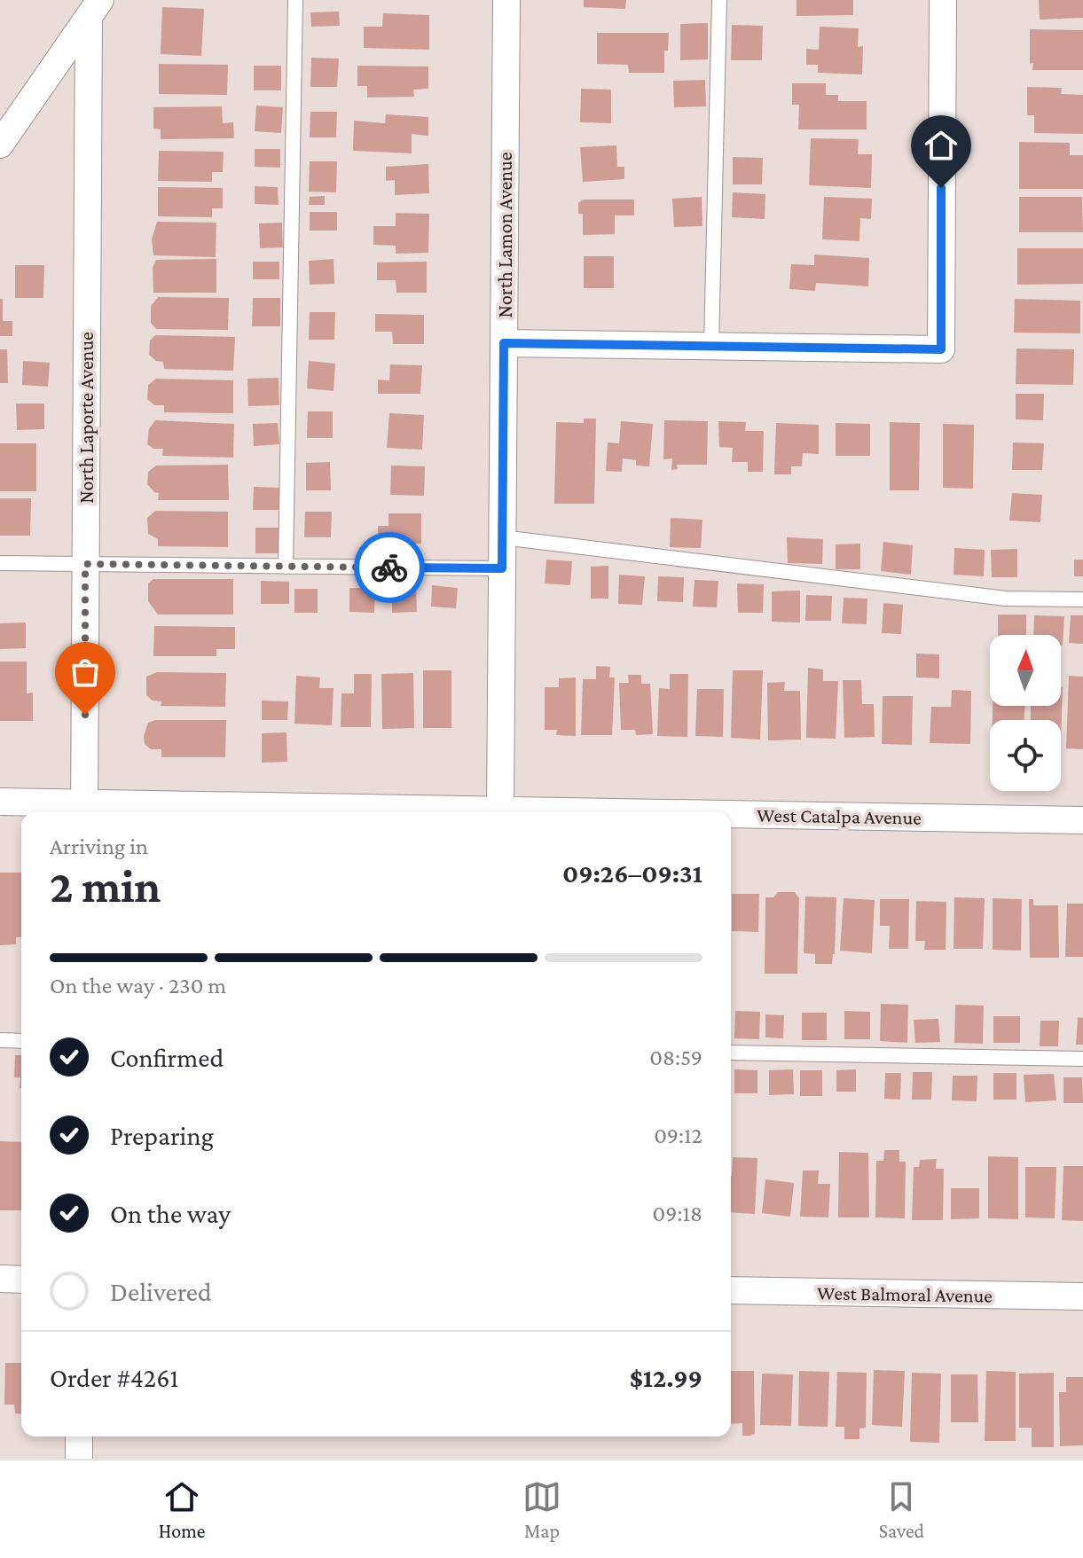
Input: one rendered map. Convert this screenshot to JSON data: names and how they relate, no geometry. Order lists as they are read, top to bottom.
{
  "streets": {
    "street": [
      "North Lamon Avenue",
      "North Laporte Avenue",
      "West Catalpa Avenue",
      "West Balmoral Avenue"
    ]
  },
  "crossings": [
    ["North Lamon Avenue", "West Catalpa Avenue"],
    ["North Laporte Avenue", "West Catalpa Avenue"]
  ],
  "north": "top",
  "page": {
    "heading": ["2 min", "Arriving in", "09:26–09:31"],
    "panel": ["Order #4261", "$12.99"],
    "bar": "On the way · 230 m",
    "list": [
      ["Confirmed", "08:59"],
      ["Preparing", "09:12"],
      ["On the way", "09:18"],
      "Delivered"
    ],
    "tabs": ["Home", "Map", "Saved"]
  }
}
